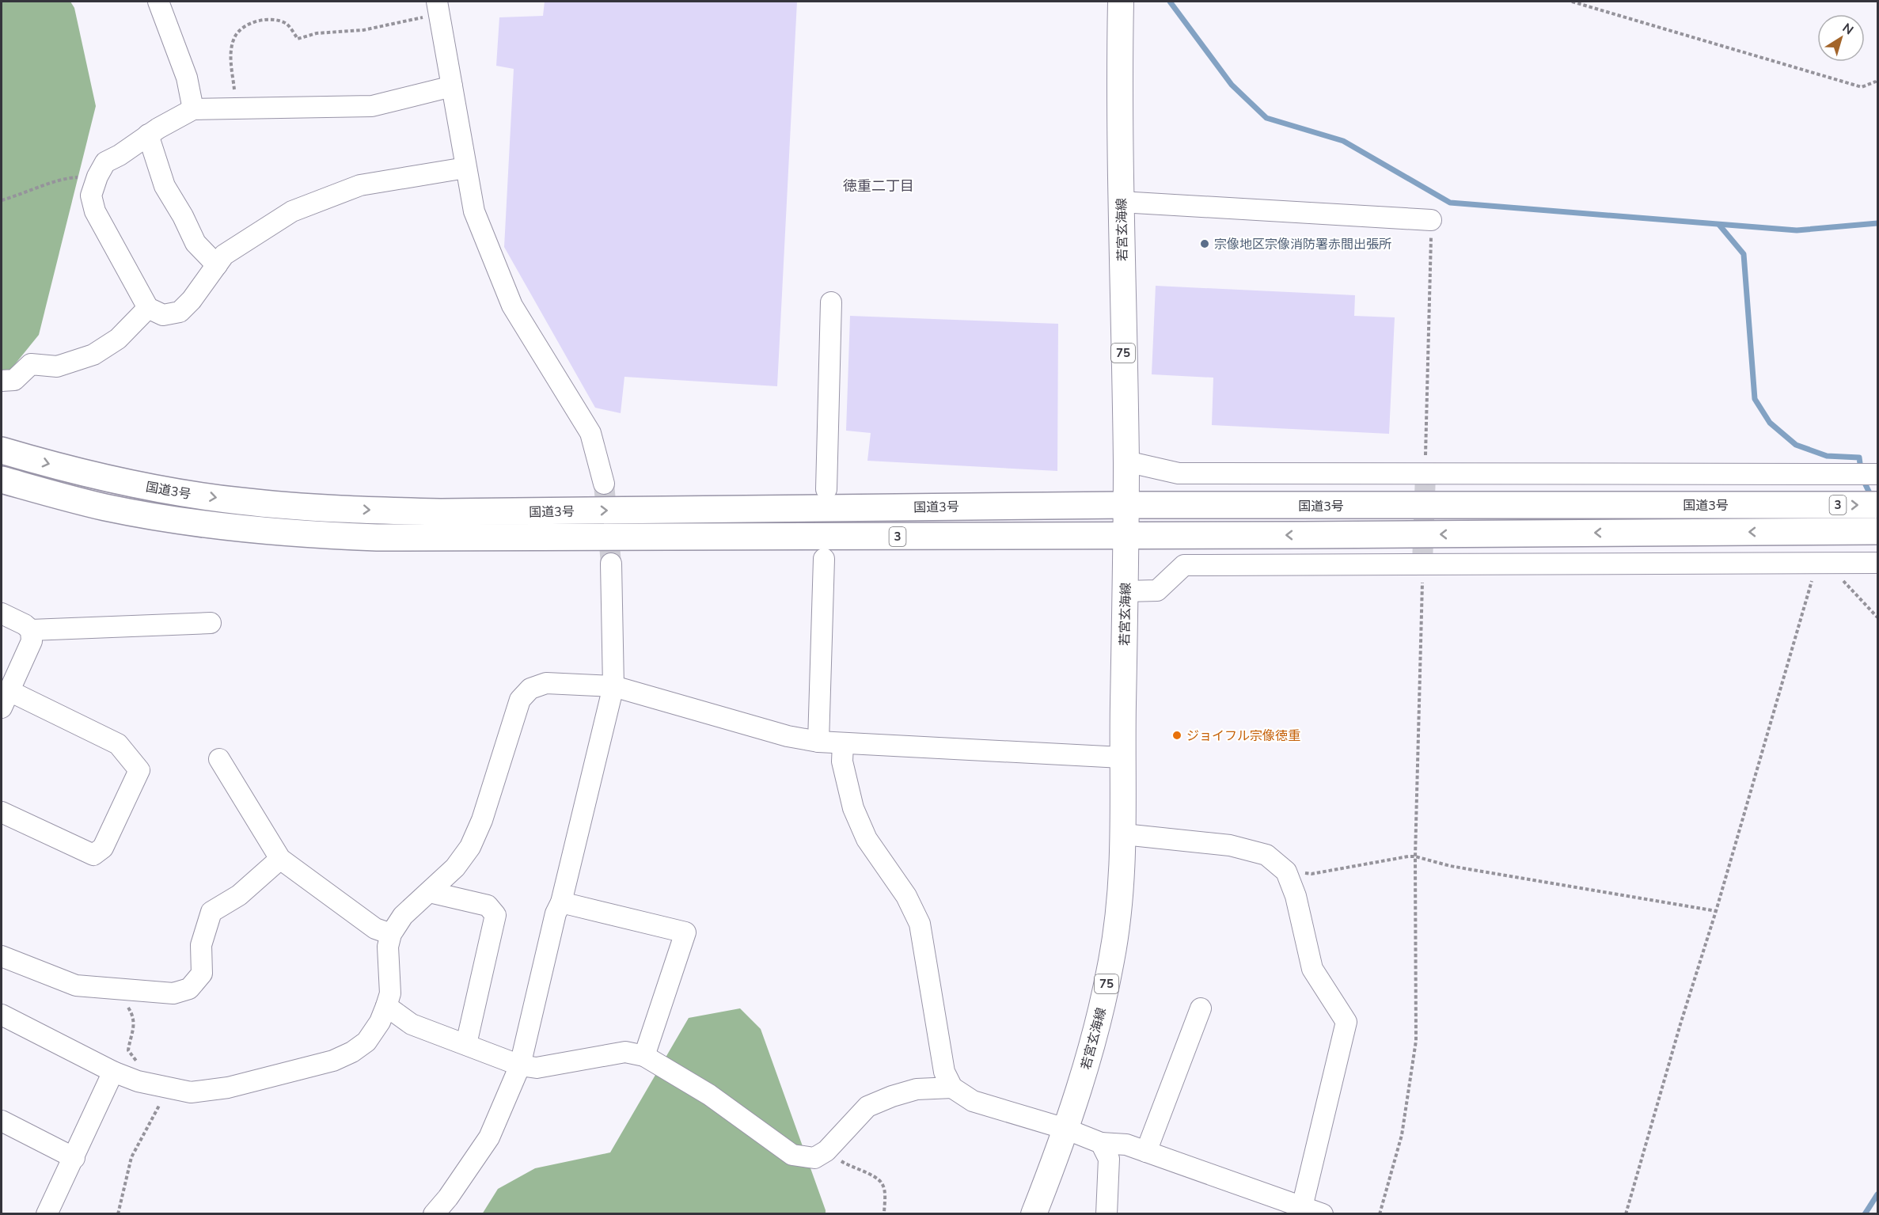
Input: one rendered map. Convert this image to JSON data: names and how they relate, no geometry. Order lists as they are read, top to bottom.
{
  "streets": {
    "highway": ["国道3号", "3"],
    "main road": ["若宮玄海線", "75"]
  },
  "crossings": [
    ["若宮玄海線", "国道3号"]
  ],
  "districts": ["徳重二丁目"],
  "places": ["宗像地区宗像消防署赤間出張所", "ジョイフル宗像徳重"],
  "north": "top right"
}
